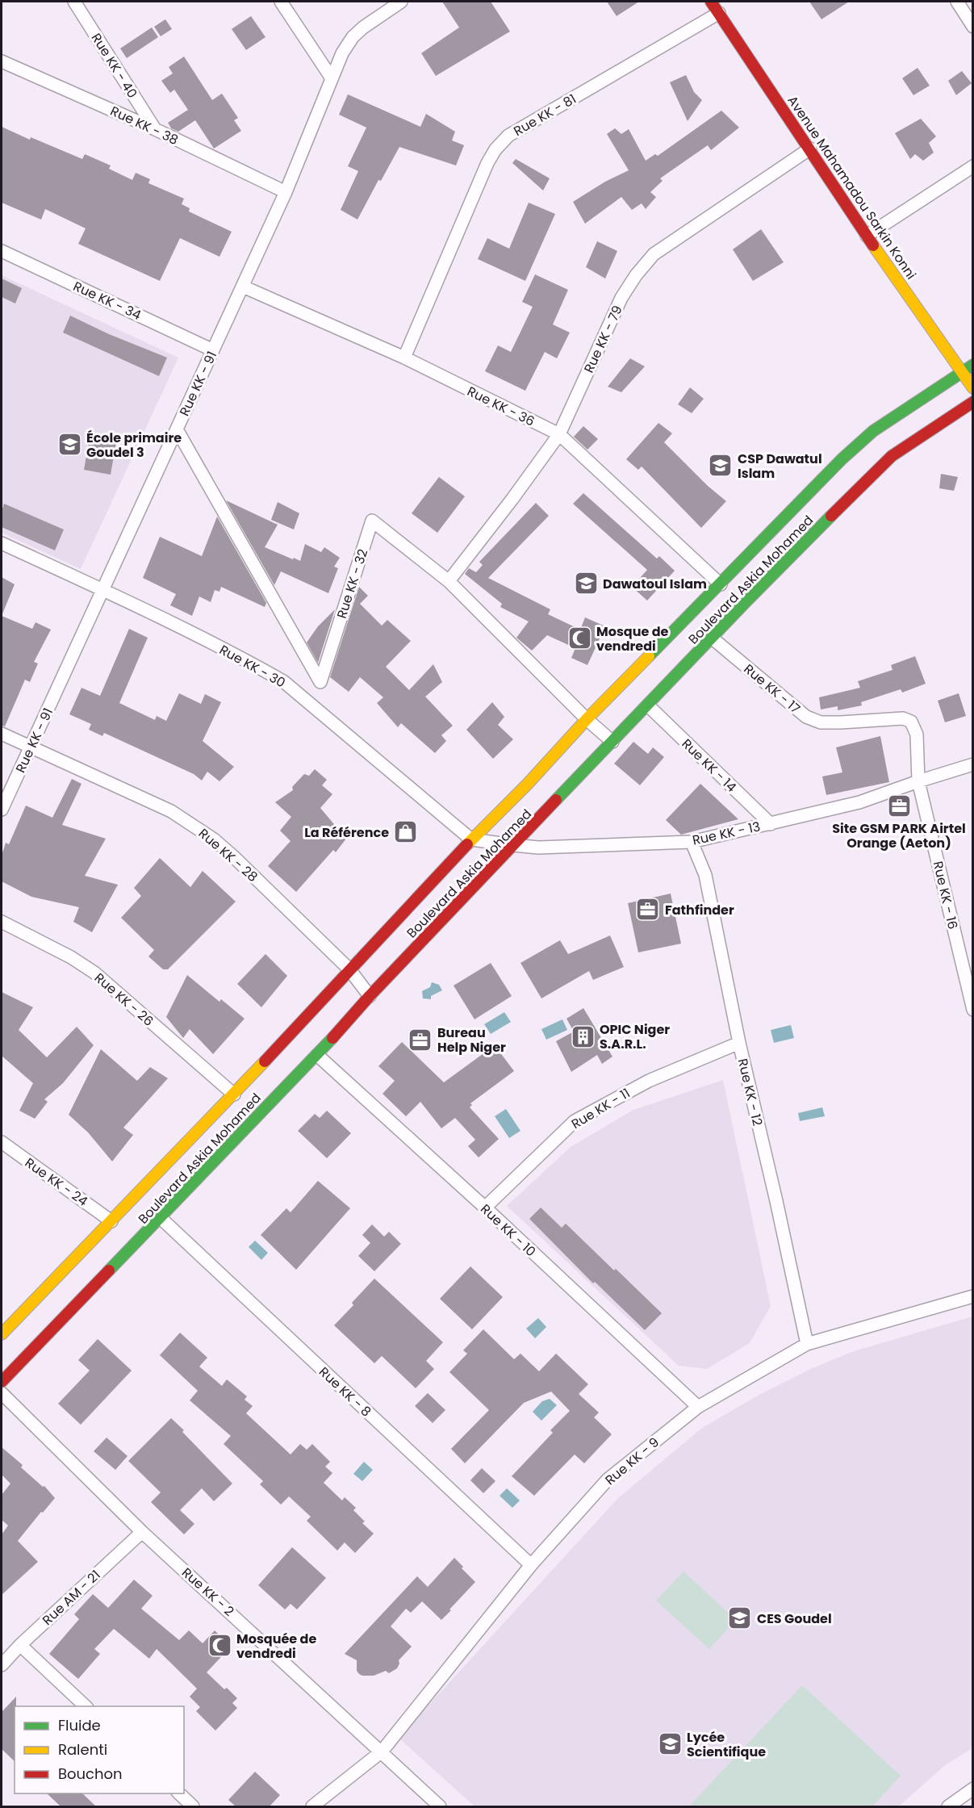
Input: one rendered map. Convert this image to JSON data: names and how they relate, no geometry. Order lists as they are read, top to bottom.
{
  "streets": {
    "main road": ["Avenue Mahamadou Sarkin Konni", "Boulevard Askia Mohamed"],
    "street": [
      "Rue KK - 40",
      "Rue KK - 81",
      "Rue KK - 38",
      "Rue KK - 34",
      "Rue KK - 79",
      "Rue KK - 91",
      "Rue KK - 36",
      "Rue KK - 32",
      "Rue KK - 30",
      "Rue KK - 17",
      "Rue KK - 14",
      "Rue KK - 13",
      "Rue KK - 28",
      "Rue KK - 16",
      "Rue KK - 26",
      "Rue KK - 12",
      "Rue KK - 11",
      "Rue KK - 24",
      "Rue KK - 10",
      "Rue KK - 8",
      "Rue KK - 9",
      "Rue KK - 2",
      "Rue AM - 21"
    ]
  },
  "crossings": [
    ["Rue KK - 40", "Rue KK - 38"],
    ["Rue KK - 81", "Avenue Mahamadou Sarkin Konni"],
    ["Rue KK - 81", "Rue KK - 36"],
    ["Rue KK - 38", "Rue KK - 91"],
    ["Avenue Mahamadou Sarkin Konni", "Rue KK - 79"],
    ["Avenue Mahamadou Sarkin Konni", "Boulevard Askia Mohamed"],
    ["Rue KK - 34", "Rue KK - 91"],
    ["Rue KK - 79", "Rue KK - 36"],
    ["Rue KK - 79", "Rue KK - 32"],
    ["Rue KK - 91", "Rue KK - 36"],
    ["Rue KK - 91", "Rue KK - 32"],
    ["Rue KK - 91", "Rue KK - 30"],
    ["Rue KK - 91", "Rue KK - 28"],
    ["Rue KK - 36", "Boulevard Askia Mohamed"],
    ["Boulevard Askia Mohamed", "Rue KK - 32"],
    ["Boulevard Askia Mohamed", "Rue KK - 30"],
    ["Boulevard Askia Mohamed", "Rue KK - 17"],
    ["Boulevard Askia Mohamed", "Rue KK - 14"],
    ["Boulevard Askia Mohamed", "Rue KK - 13"],
    ["Boulevard Askia Mohamed", "Rue KK - 28"],
    ["Boulevard Askia Mohamed", "Rue KK - 26"],
    ["Boulevard Askia Mohamed", "Rue KK - 24"],
    ["Boulevard Askia Mohamed", "Rue KK - 10"],
    ["Boulevard Askia Mohamed", "Rue KK - 8"],
    ["Rue KK - 30", "Rue KK - 13"],
    ["Rue KK - 17", "Rue KK - 16"],
    ["Rue KK - 14", "Rue KK - 13"],
    ["Rue KK - 13", "Rue KK - 16"],
    ["Rue KK - 13", "Rue KK - 12"],
    ["Rue KK - 12", "Rue KK - 11"],
    ["Rue KK - 12", "Rue KK - 9"],
    ["Rue KK - 11", "Rue KK - 10"],
    ["Rue KK - 10", "Rue KK - 9"],
    ["Rue KK - 8", "Rue KK - 9"],
    ["Rue KK - 9", "Rue KK - 2"],
    ["Rue KK - 2", "Rue AM - 21"]
  ],
  "places": {
    "school or university": [
      "École primaire Goudel 3",
      "CSP Dawatul Islam",
      "Dawatoul Islam",
      "CES Goudel",
      "Lycée Scientifique"
    ],
    "mosque": ["Mosque de vendredi", "Mosquée de vendredi"],
    "office": ["Site GSM PARK Airtel Orange (Aeton)", "Fathfinder", "Bureau Help Niger"],
    "shop": ["La Référence"],
    "building": ["OPIC Niger S.A.R.L."]
  },
  "legend": ["Fluide", "Ralenti", "Bouchon"]
}
